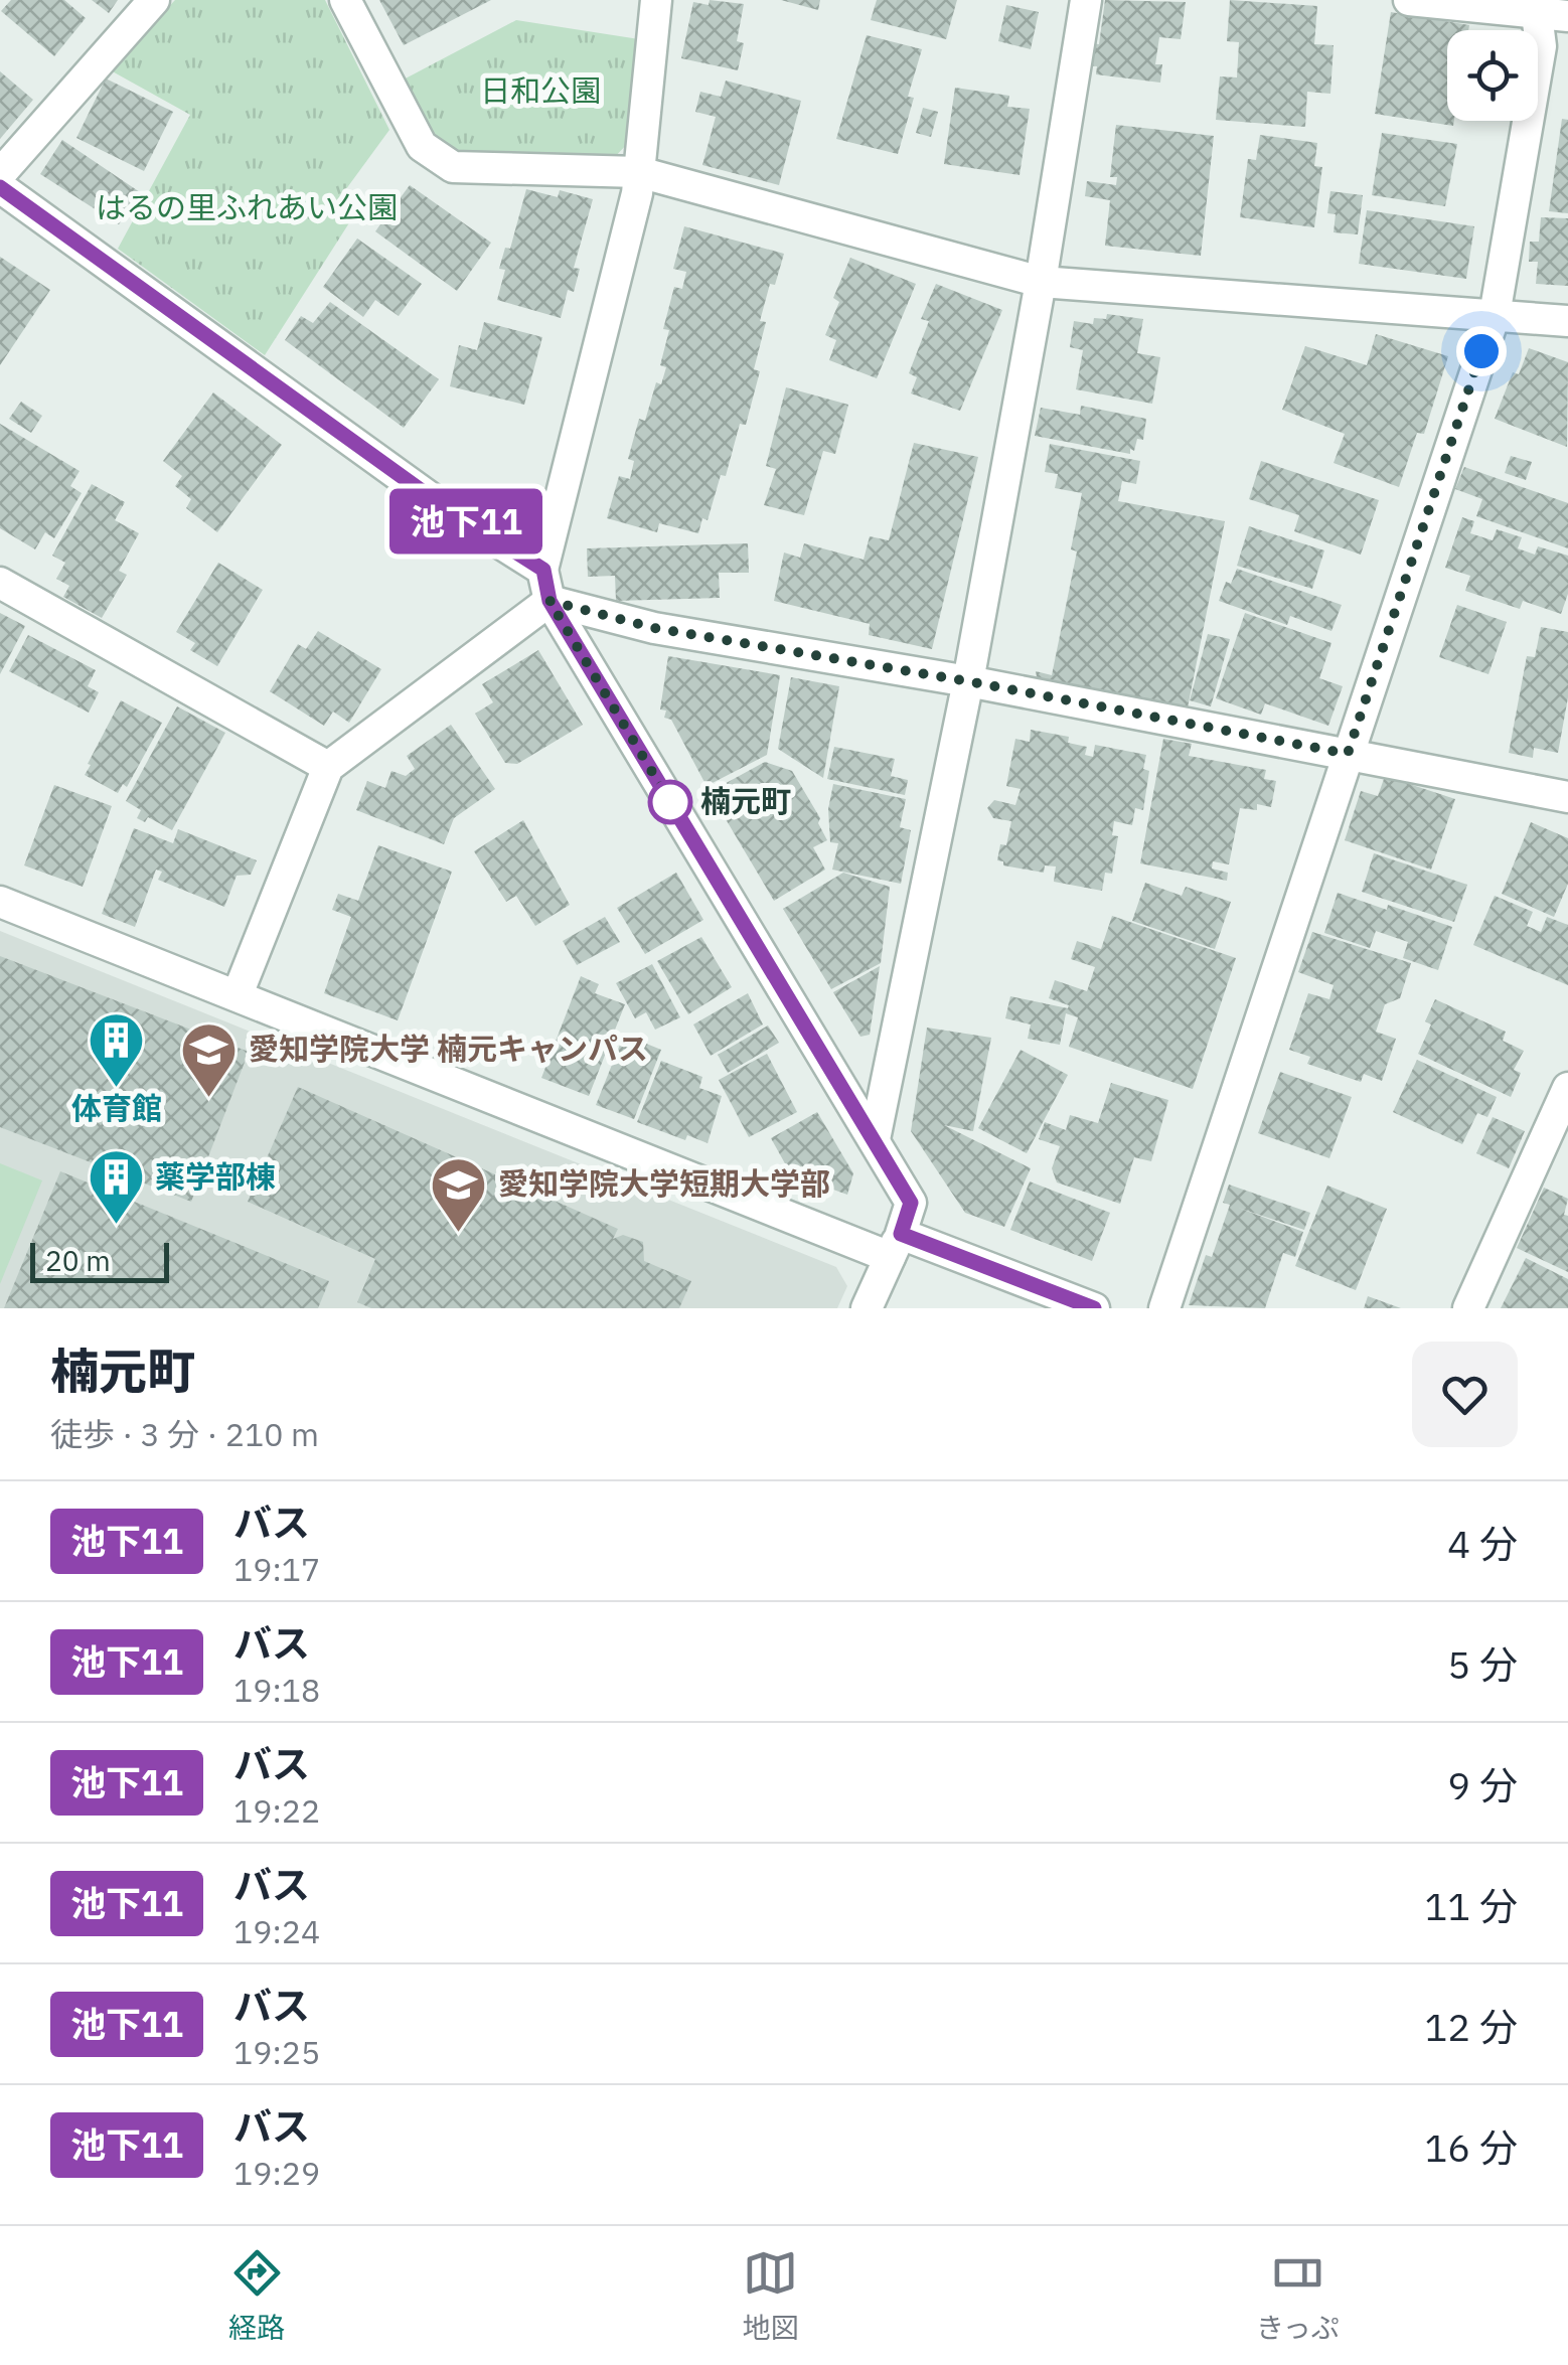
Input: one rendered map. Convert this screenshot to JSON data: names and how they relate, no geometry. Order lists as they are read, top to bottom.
{
  "parks": ["日和公園", "はるの里ふれあい公園"],
  "places": {
    "other": ["楠元町"],
    "building": ["体育館", "薬学部棟"],
    "school or university": ["愛知学院大学 楠元キャンパス", "愛知学院大学短期大学部"]
  },
  "lines": ["bus line 池下11"],
  "scale_bar": "20 m",
  "page": {
    "on_map": "池下11",
    "scale": "20 m",
    "heading": ["楠元町", "徒歩 · 3 分 · 210 m"],
    "list": [
      {
        "mark": "池下11",
        "name": "バス",
        "note": "19:17",
        "value": "4 分"
      },
      {
        "mark": "池下11",
        "name": "バス",
        "note": "19:18",
        "value": "5 分"
      },
      {
        "mark": "池下11",
        "name": "バス",
        "note": "19:22",
        "value": "9 分"
      },
      {
        "mark": "池下11",
        "name": "バス",
        "note": "19:24",
        "value": "11 分"
      },
      {
        "mark": "池下11",
        "name": "バス",
        "note": "19:25",
        "value": "12 分"
      },
      {
        "mark": "池下11",
        "name": "バス",
        "note": "19:29",
        "value": "16 分"
      }
    ],
    "tabs": ["経路", "地図", "きっぷ"]
  }
}
